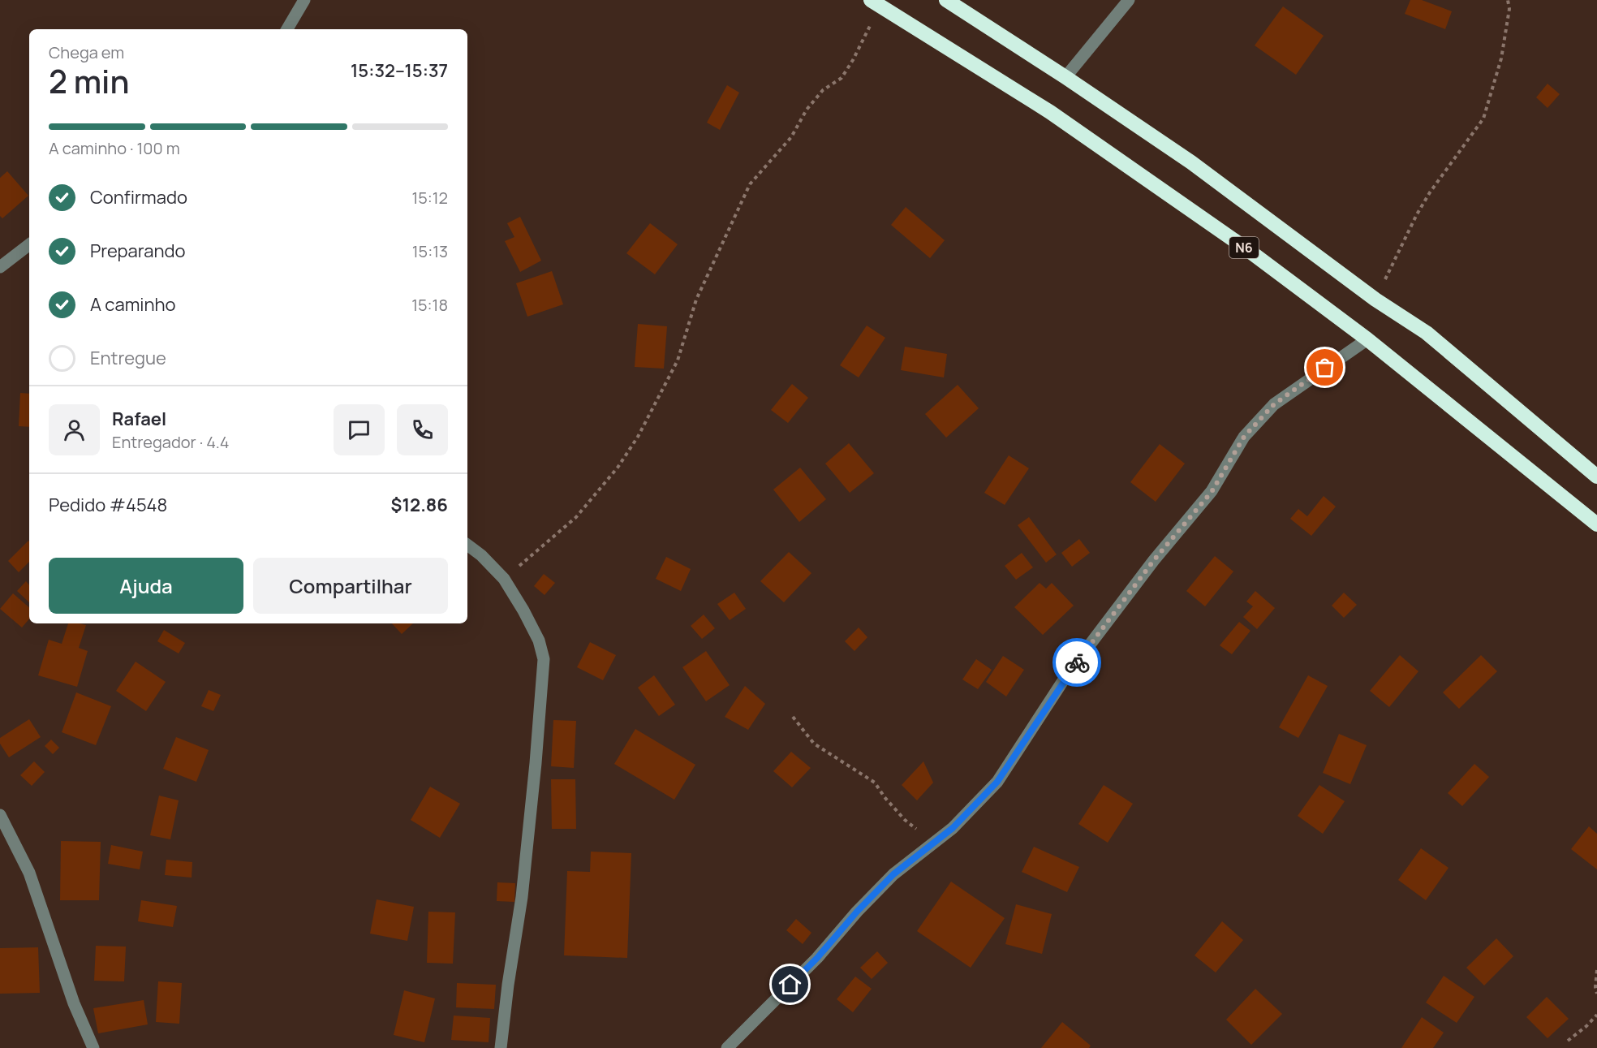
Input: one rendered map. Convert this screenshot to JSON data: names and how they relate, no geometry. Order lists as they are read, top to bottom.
{
  "streets": {
    "highway": ["N6"]
  },
  "page": {
    "heading": ["2 min", "Chega em", "15:32–15:37"],
    "panel": [
      "Rafael",
      "Entregador · 4.4",
      "Pedido #4548",
      "$12.86"
    ],
    "bar": "A caminho · 100 m",
    "list": [
      ["Confirmado", "15:12"],
      ["Preparando", "15:13"],
      ["A caminho", "15:18"],
      "Entregue"
    ],
    "buttons": ["Ajuda", "Compartilhar"]
  }
}
